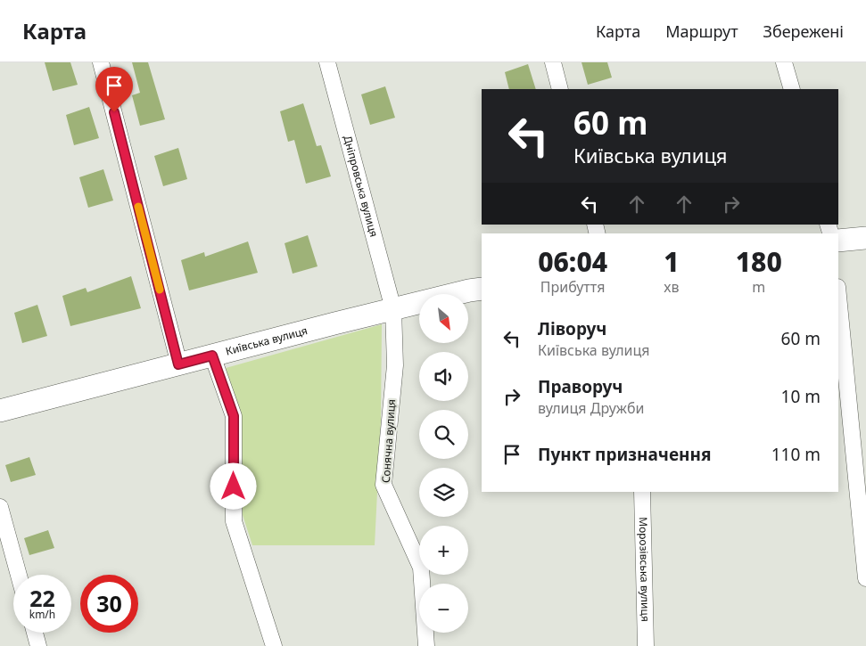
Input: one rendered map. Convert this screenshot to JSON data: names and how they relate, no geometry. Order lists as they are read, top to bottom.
{
  "streets": {
    "main road": ["Київська вулиця"],
    "street": ["Дніпровська вулиця", "Сонячна вулиця", "Морозівська вулиця"]
  },
  "crossings": [
    ["Дніпровська вулиця", "Київська вулиця"],
    ["Дніпровська вулиця", "Сонячна вулиця"],
    ["Київська вулиця", "Сонячна вулиця"]
  ],
  "north": "bottom right",
  "page": {
    "header": "Карта",
    "nav": ["Карта", "Маршрут", "Збережені"],
    "turn": ["60 m", "Київська вулиця"],
    "eta": [
      "06:04",
      "Прибуття",
      "1",
      "хв",
      "180",
      "m"
    ],
    "map_buttons": ["+", "−"],
    "list": [
      {
        "name": "Ліворуч",
        "note": "Київська вулиця",
        "value": "60 m"
      },
      {
        "name": "Праворуч",
        "note": "вулиця Дружби",
        "value": "10 m"
      },
      {
        "name": "Пункт призначення",
        "value": "110 m"
      }
    ],
    "speed": "22 km/h",
    "limit": "30"
  }
}
